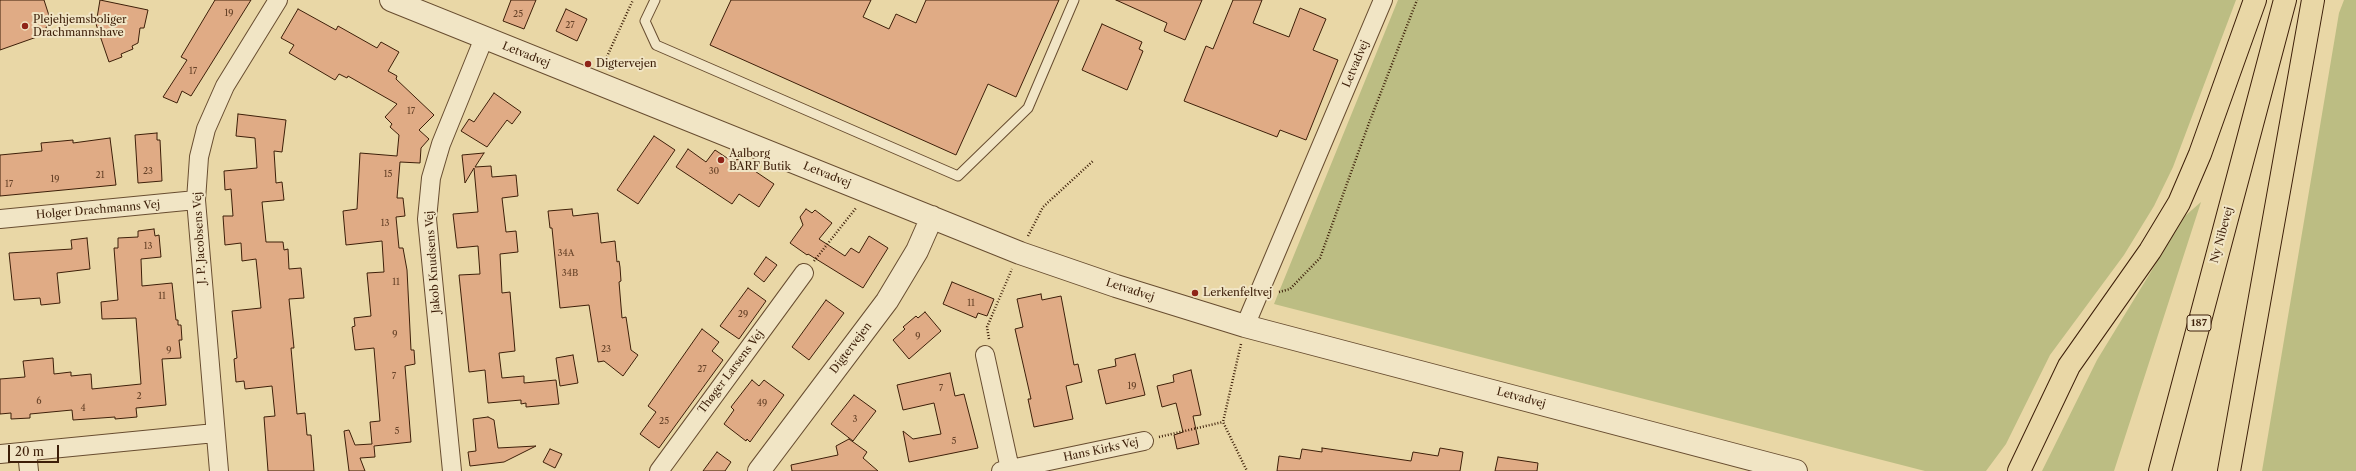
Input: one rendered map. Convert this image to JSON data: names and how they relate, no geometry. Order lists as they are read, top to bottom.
{
  "streets": {
    "highway": ["Ny Nibevej", "187"],
    "street": [
      "Letvadvej",
      "Holger Drachmanns Vej",
      "J. P. Jacobsens Vej",
      "Jakob Knudsens Vej",
      "Digtervejen",
      "Thøger Larsens Vej",
      "Hans Kirks Vej"
    ]
  },
  "crossings": [
    ["Letvadvej", "Jakob Knudsens Vej"],
    ["Letvadvej", "Digtervejen"],
    ["Holger Drachmanns Vej", "J. P. Jacobsens Vej"]
  ],
  "places": [
    "Plejehjemsboliger Drachmannshave",
    "Digtervejen",
    "Aalborg BARF Butik",
    "Lerkenfeltvej"
  ],
  "house_numbers": [
    "19",
    "25",
    "27",
    "17",
    "17",
    "23",
    "30",
    "15",
    "21",
    "19",
    "17",
    "13",
    "13",
    "34A",
    "34B",
    "11",
    "11",
    "11",
    "29",
    "9",
    "9",
    "23",
    "9",
    "27",
    "7",
    "19",
    "7",
    "2",
    "6",
    "49",
    "4",
    "3",
    "25",
    "5",
    "5"
  ],
  "scale_bar": "20 m"
}
